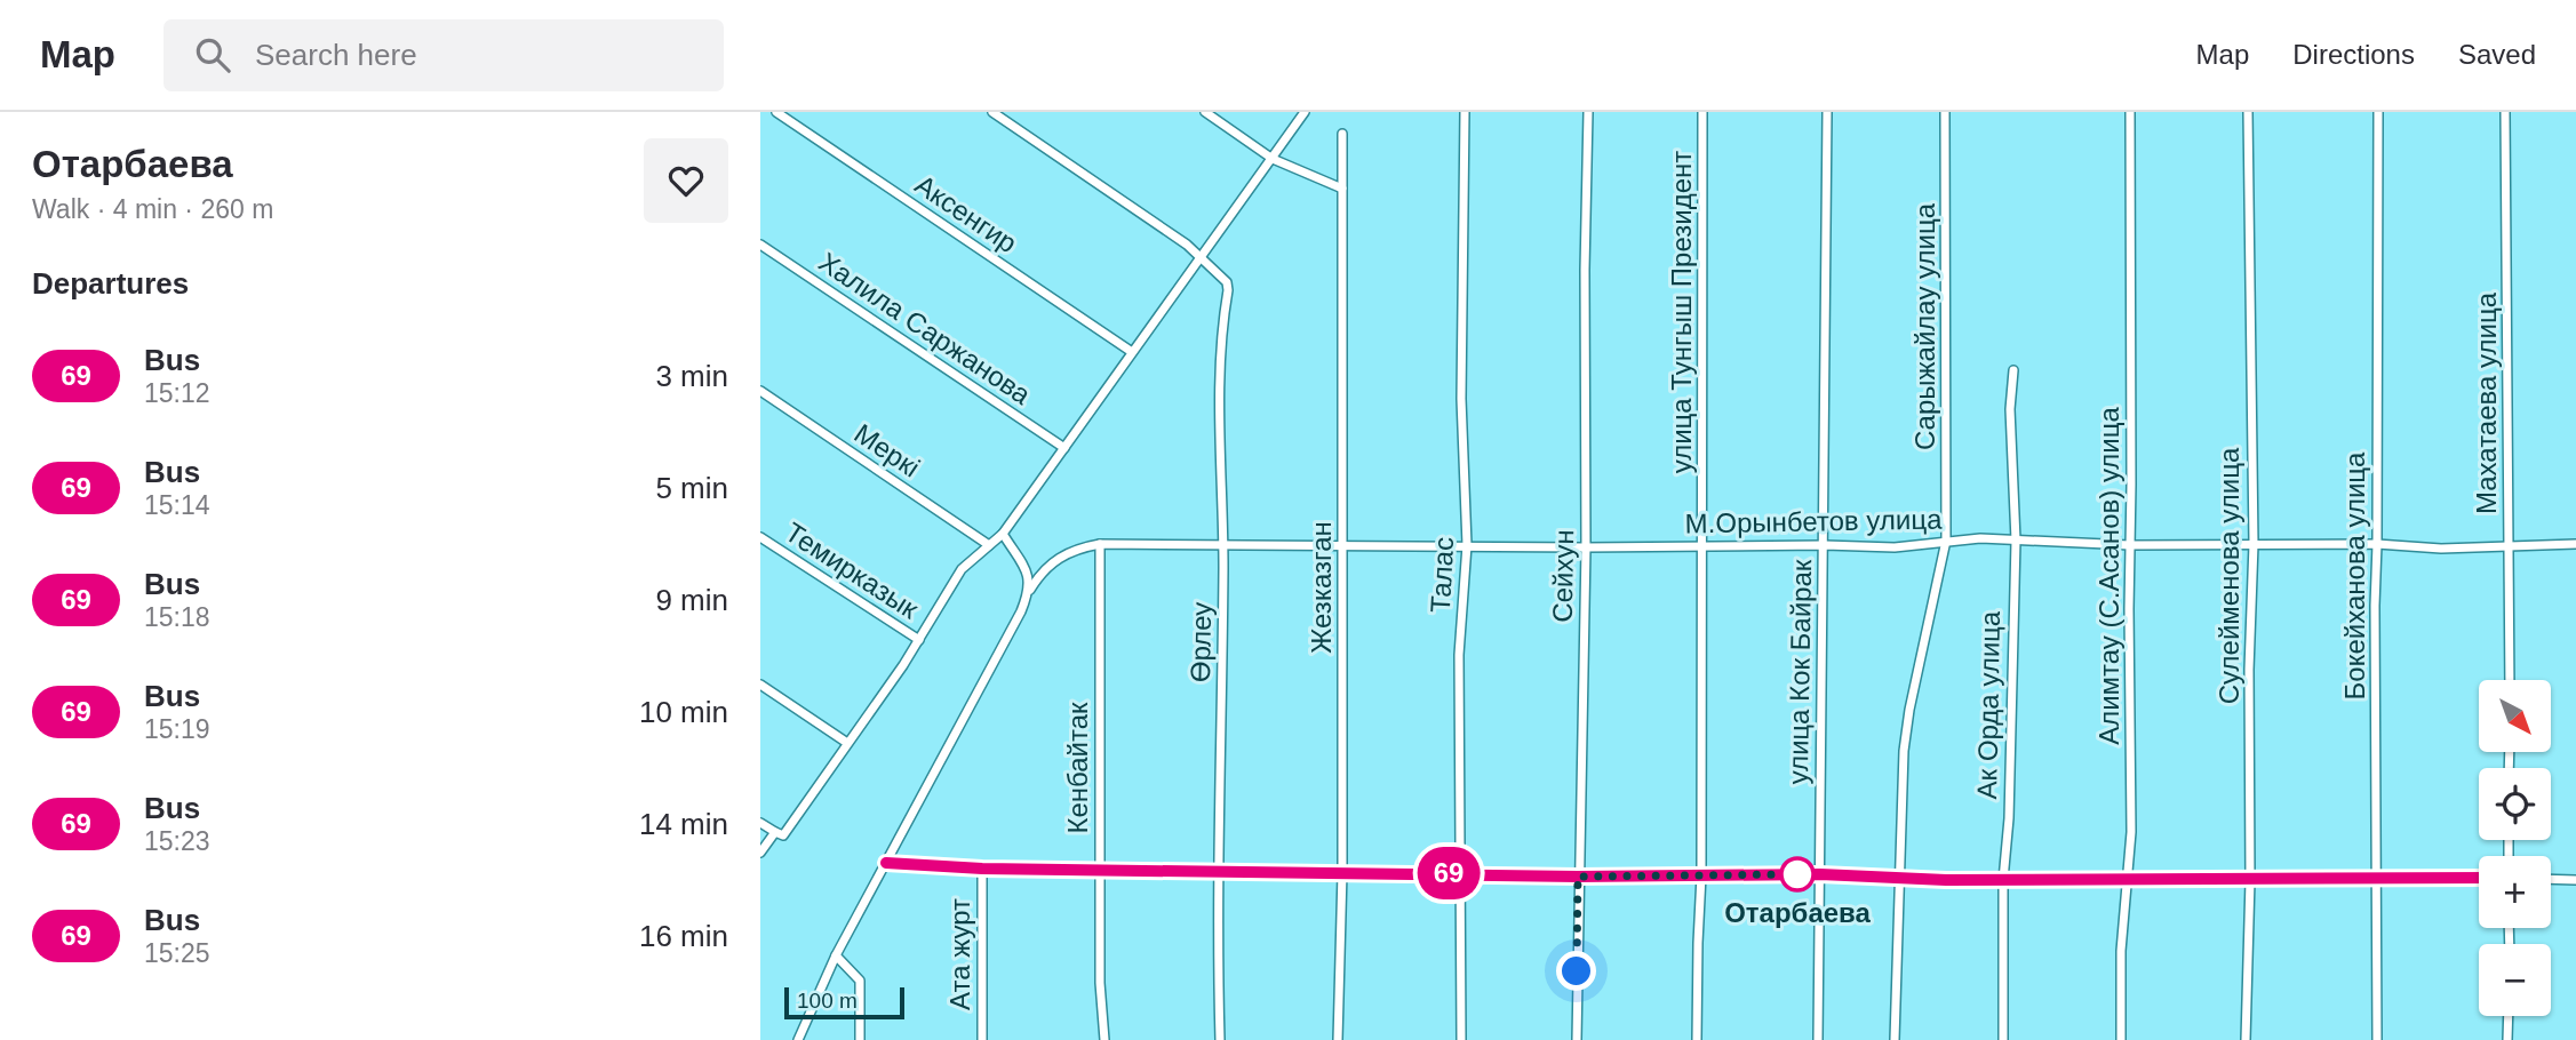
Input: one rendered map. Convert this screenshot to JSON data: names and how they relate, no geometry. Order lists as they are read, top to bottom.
{
  "streets": {
    "street": [
      "Аксенгир",
      "улица Тунгыш Президент",
      "Сарыжайлау улица",
      "Халила Саржанова",
      "Махатаева улица",
      "Меркі",
      "М.Орынбетов улица",
      "Темирказык",
      "Талас",
      "Сейхун",
      "Алимтау (С.Асанов) улица",
      "Сулейменова улица",
      "Бокейханова улица",
      "Жезказган",
      "Өрлеу",
      "улица Кок Байрак",
      "Ак Орда улица",
      "Кенбайтак",
      "Ата журт"
    ]
  },
  "crossings": [
    ["улица Тунгыш Президент", "М.Орынбетов улица"],
    ["Сарыжайлау улица", "М.Орынбетов улица"],
    ["Махатаева улица", "М.Орынбетов улица"],
    ["М.Орынбетов улица", "Талас"],
    ["М.Орынбетов улица", "Сейхун"],
    ["М.Орынбетов улица", "Алимтау (С.Асанов) улица"],
    ["М.Орынбетов улица", "Сулейменова улица"],
    ["М.Орынбетов улица", "Бокейханова улица"],
    ["М.Орынбетов улица", "Жезказган"],
    ["М.Орынбетов улица", "Өрлеу"],
    ["М.Орынбетов улица", "улица Кок Байрак"],
    ["М.Орынбетов улица", "Ак Орда улица"],
    ["М.Орынбетов улица", "Кенбайтак"]
  ],
  "places": ["Отарбаева"],
  "lines": ["bus line 69"],
  "scale_bar": "100 m",
  "north": "bottom right",
  "page": {
    "header": "Map",
    "search": "Search here",
    "nav": ["Map", "Directions", "Saved"],
    "heading": [
      ["Отарбаева", "Walk · 4 min · 260 m"],
      "Departures"
    ],
    "on_map": "69",
    "list": [
      {
        "mark": "69",
        "name": "Bus",
        "note": "15:12",
        "value": "3 min"
      },
      {
        "mark": "69",
        "name": "Bus",
        "note": "15:14",
        "value": "5 min"
      },
      {
        "mark": "69",
        "name": "Bus",
        "note": "15:18",
        "value": "9 min"
      },
      {
        "mark": "69",
        "name": "Bus",
        "note": "15:19",
        "value": "10 min"
      },
      {
        "mark": "69",
        "name": "Bus",
        "note": "15:23",
        "value": "14 min"
      },
      {
        "mark": "69",
        "name": "Bus",
        "note": "15:25",
        "value": "16 min"
      }
    ],
    "map_buttons": ["+", "−"],
    "scale": "100 m"
  }
}
